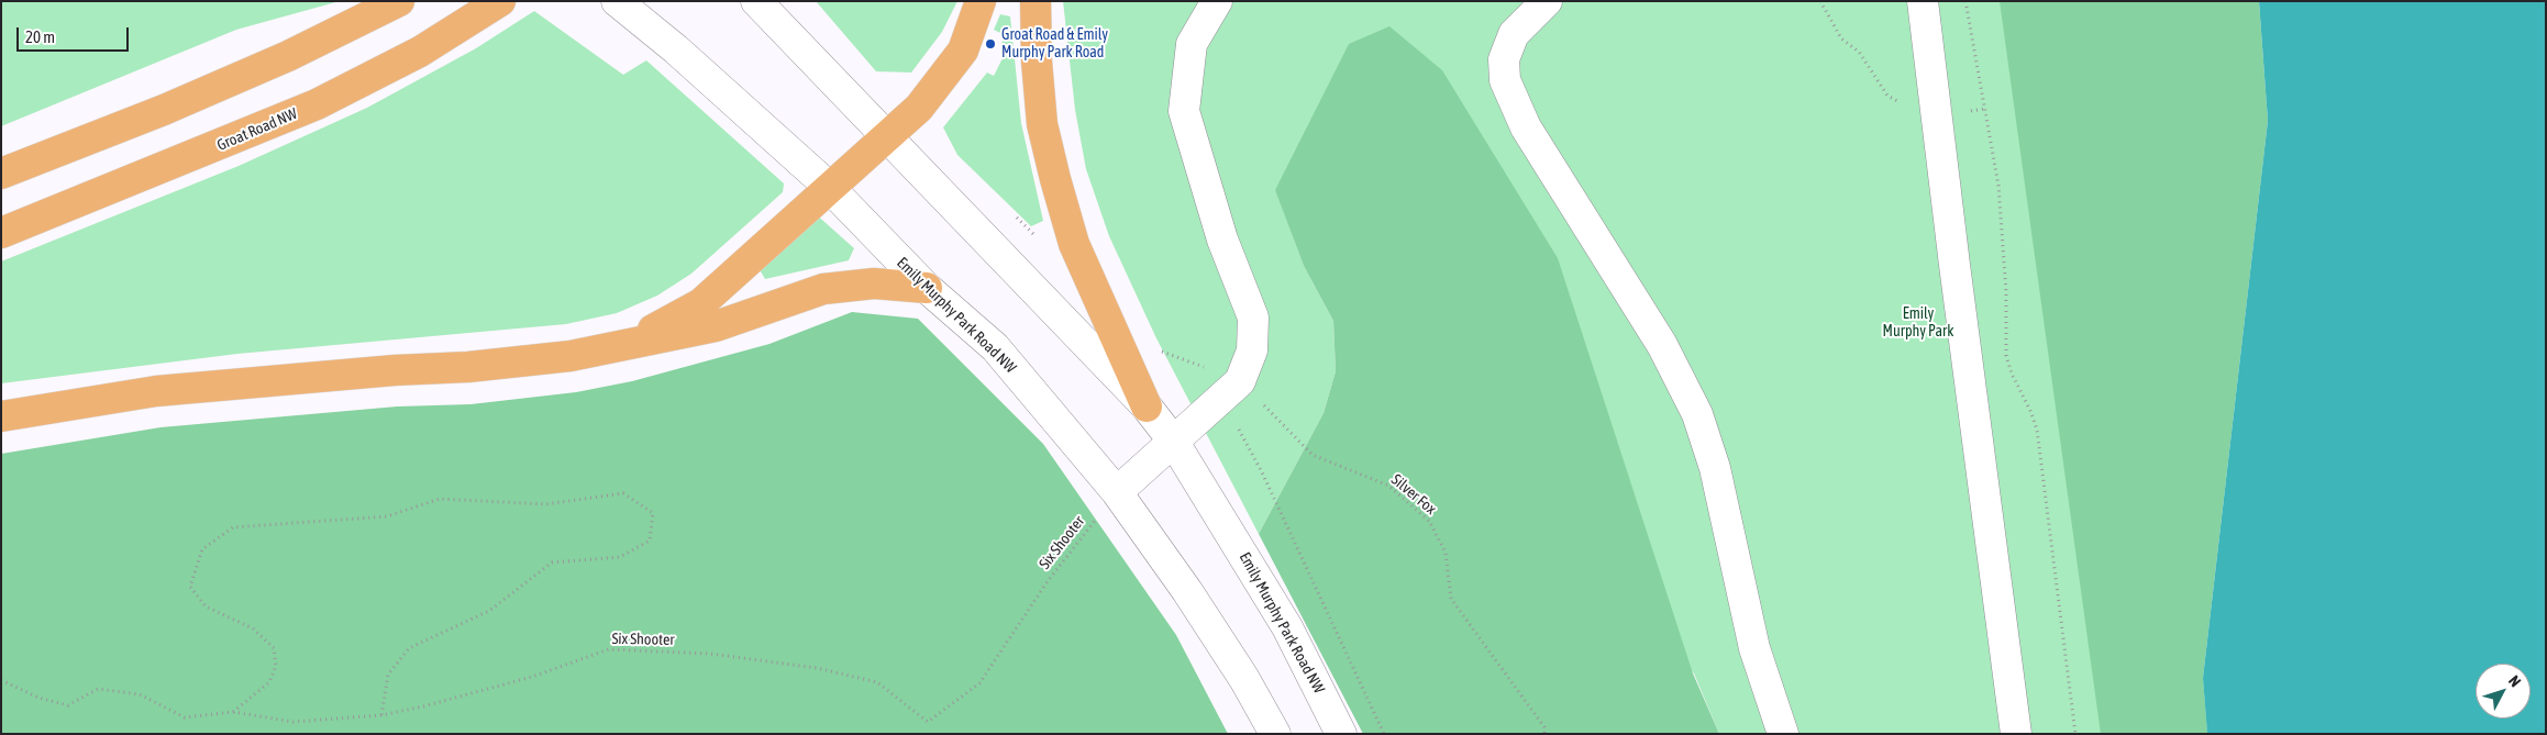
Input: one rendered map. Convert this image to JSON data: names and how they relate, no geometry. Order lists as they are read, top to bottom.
{
  "streets": {
    "main road": ["Groat Road NW"],
    "street": ["Emily Murphy Park Road NW"],
    "path": ["Silver Fox", "Six Shooter"]
  },
  "crossings": [
    ["Emily Murphy Park Road NW", "Six Shooter"]
  ],
  "parks": ["Emily Murphy Park"],
  "places": ["Groat Road & Emily Murphy Park Road"],
  "scale_bar": "20 m",
  "north": "top right"
}
